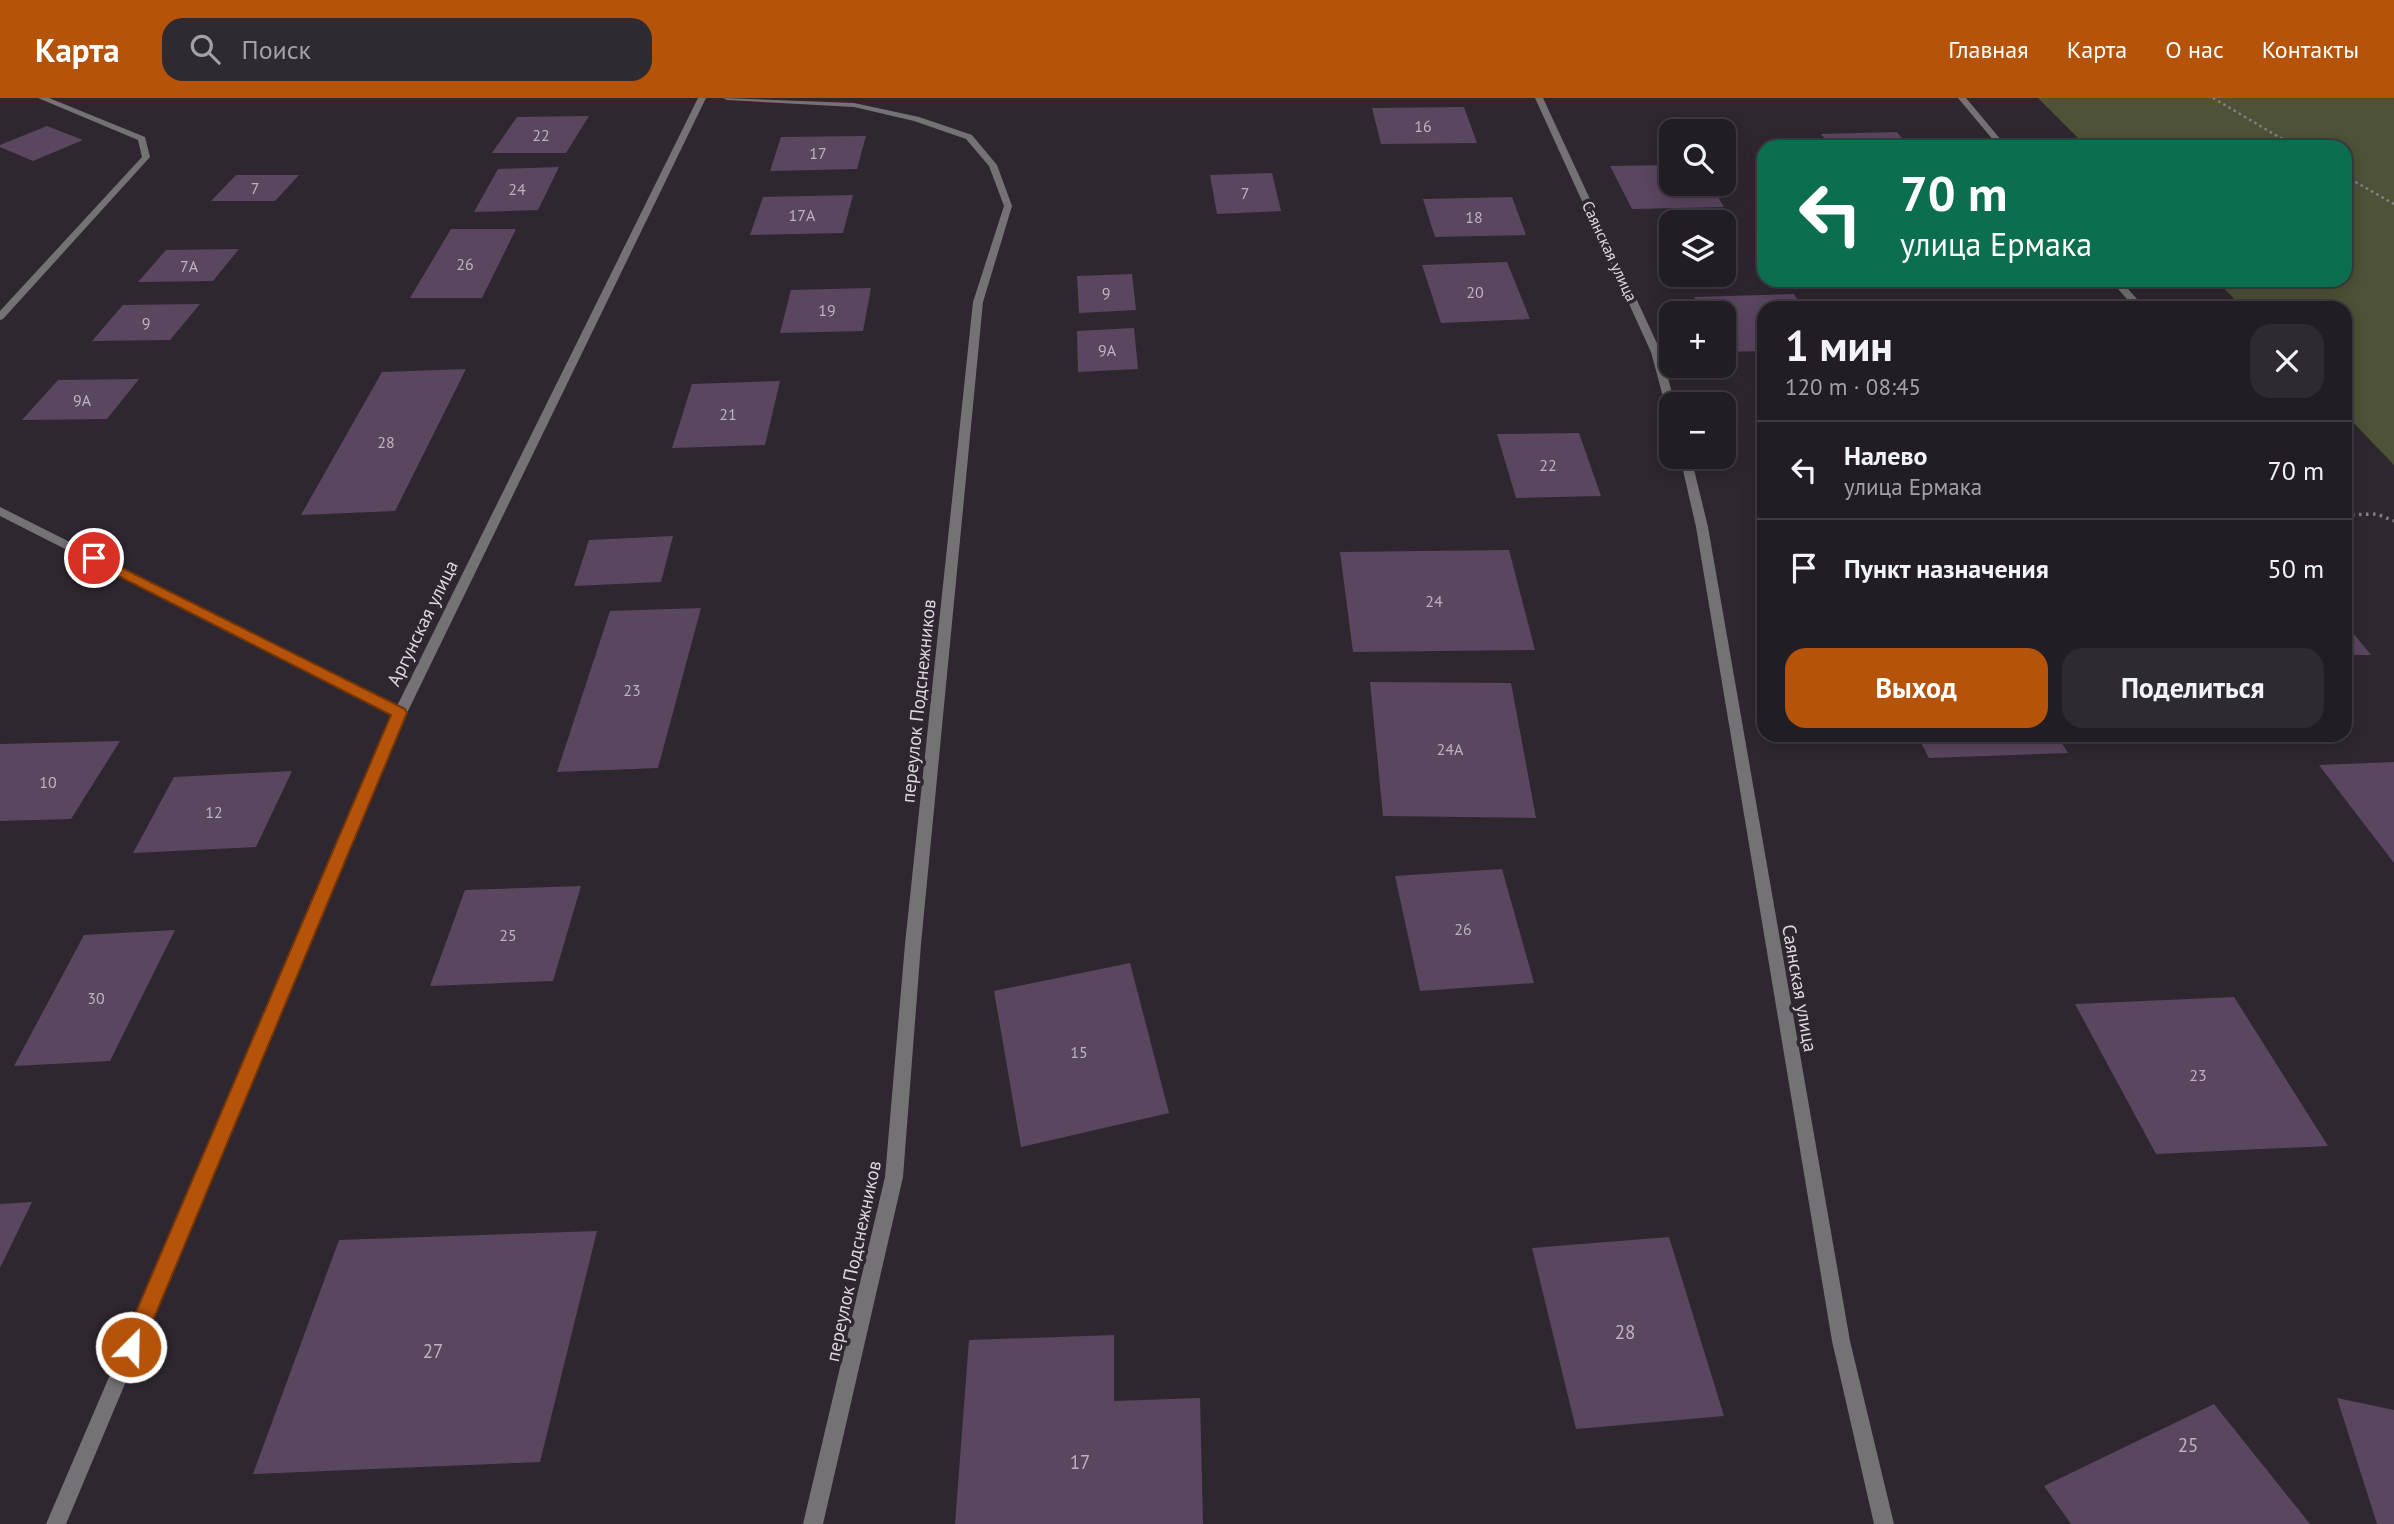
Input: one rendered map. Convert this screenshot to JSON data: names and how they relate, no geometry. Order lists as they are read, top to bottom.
{
  "streets": {
    "street": ["Саянская улица", "Аргунская улица", "переулок Подснежников"]
  },
  "house_numbers": [
    "16",
    "22",
    "17",
    "7",
    "24",
    "7",
    "17А",
    "18",
    "26",
    "7А",
    "20",
    "9",
    "19",
    "9",
    "9А",
    "9А",
    "21",
    "28",
    "22",
    "24",
    "23",
    "24А",
    "10",
    "12",
    "26",
    "25",
    "30",
    "15",
    "23",
    "28",
    "27",
    "25",
    "17"
  ],
  "page": {
    "header": "Карта",
    "search": "Поиск",
    "nav": [
      "Главная",
      "Карта",
      "О нас",
      "Контакты"
    ],
    "map_buttons": ["+", "−"],
    "turn": ["70 m", "улица Ермака"],
    "heading": ["1 мин", "120 m · 08:45"],
    "list": [
      {
        "name": "Налево",
        "note": "улица Ермака",
        "value": "70 m"
      },
      {
        "name": "Пункт назначения",
        "value": "50 m"
      }
    ],
    "buttons": ["Выход", "Поделиться"]
  }
}
